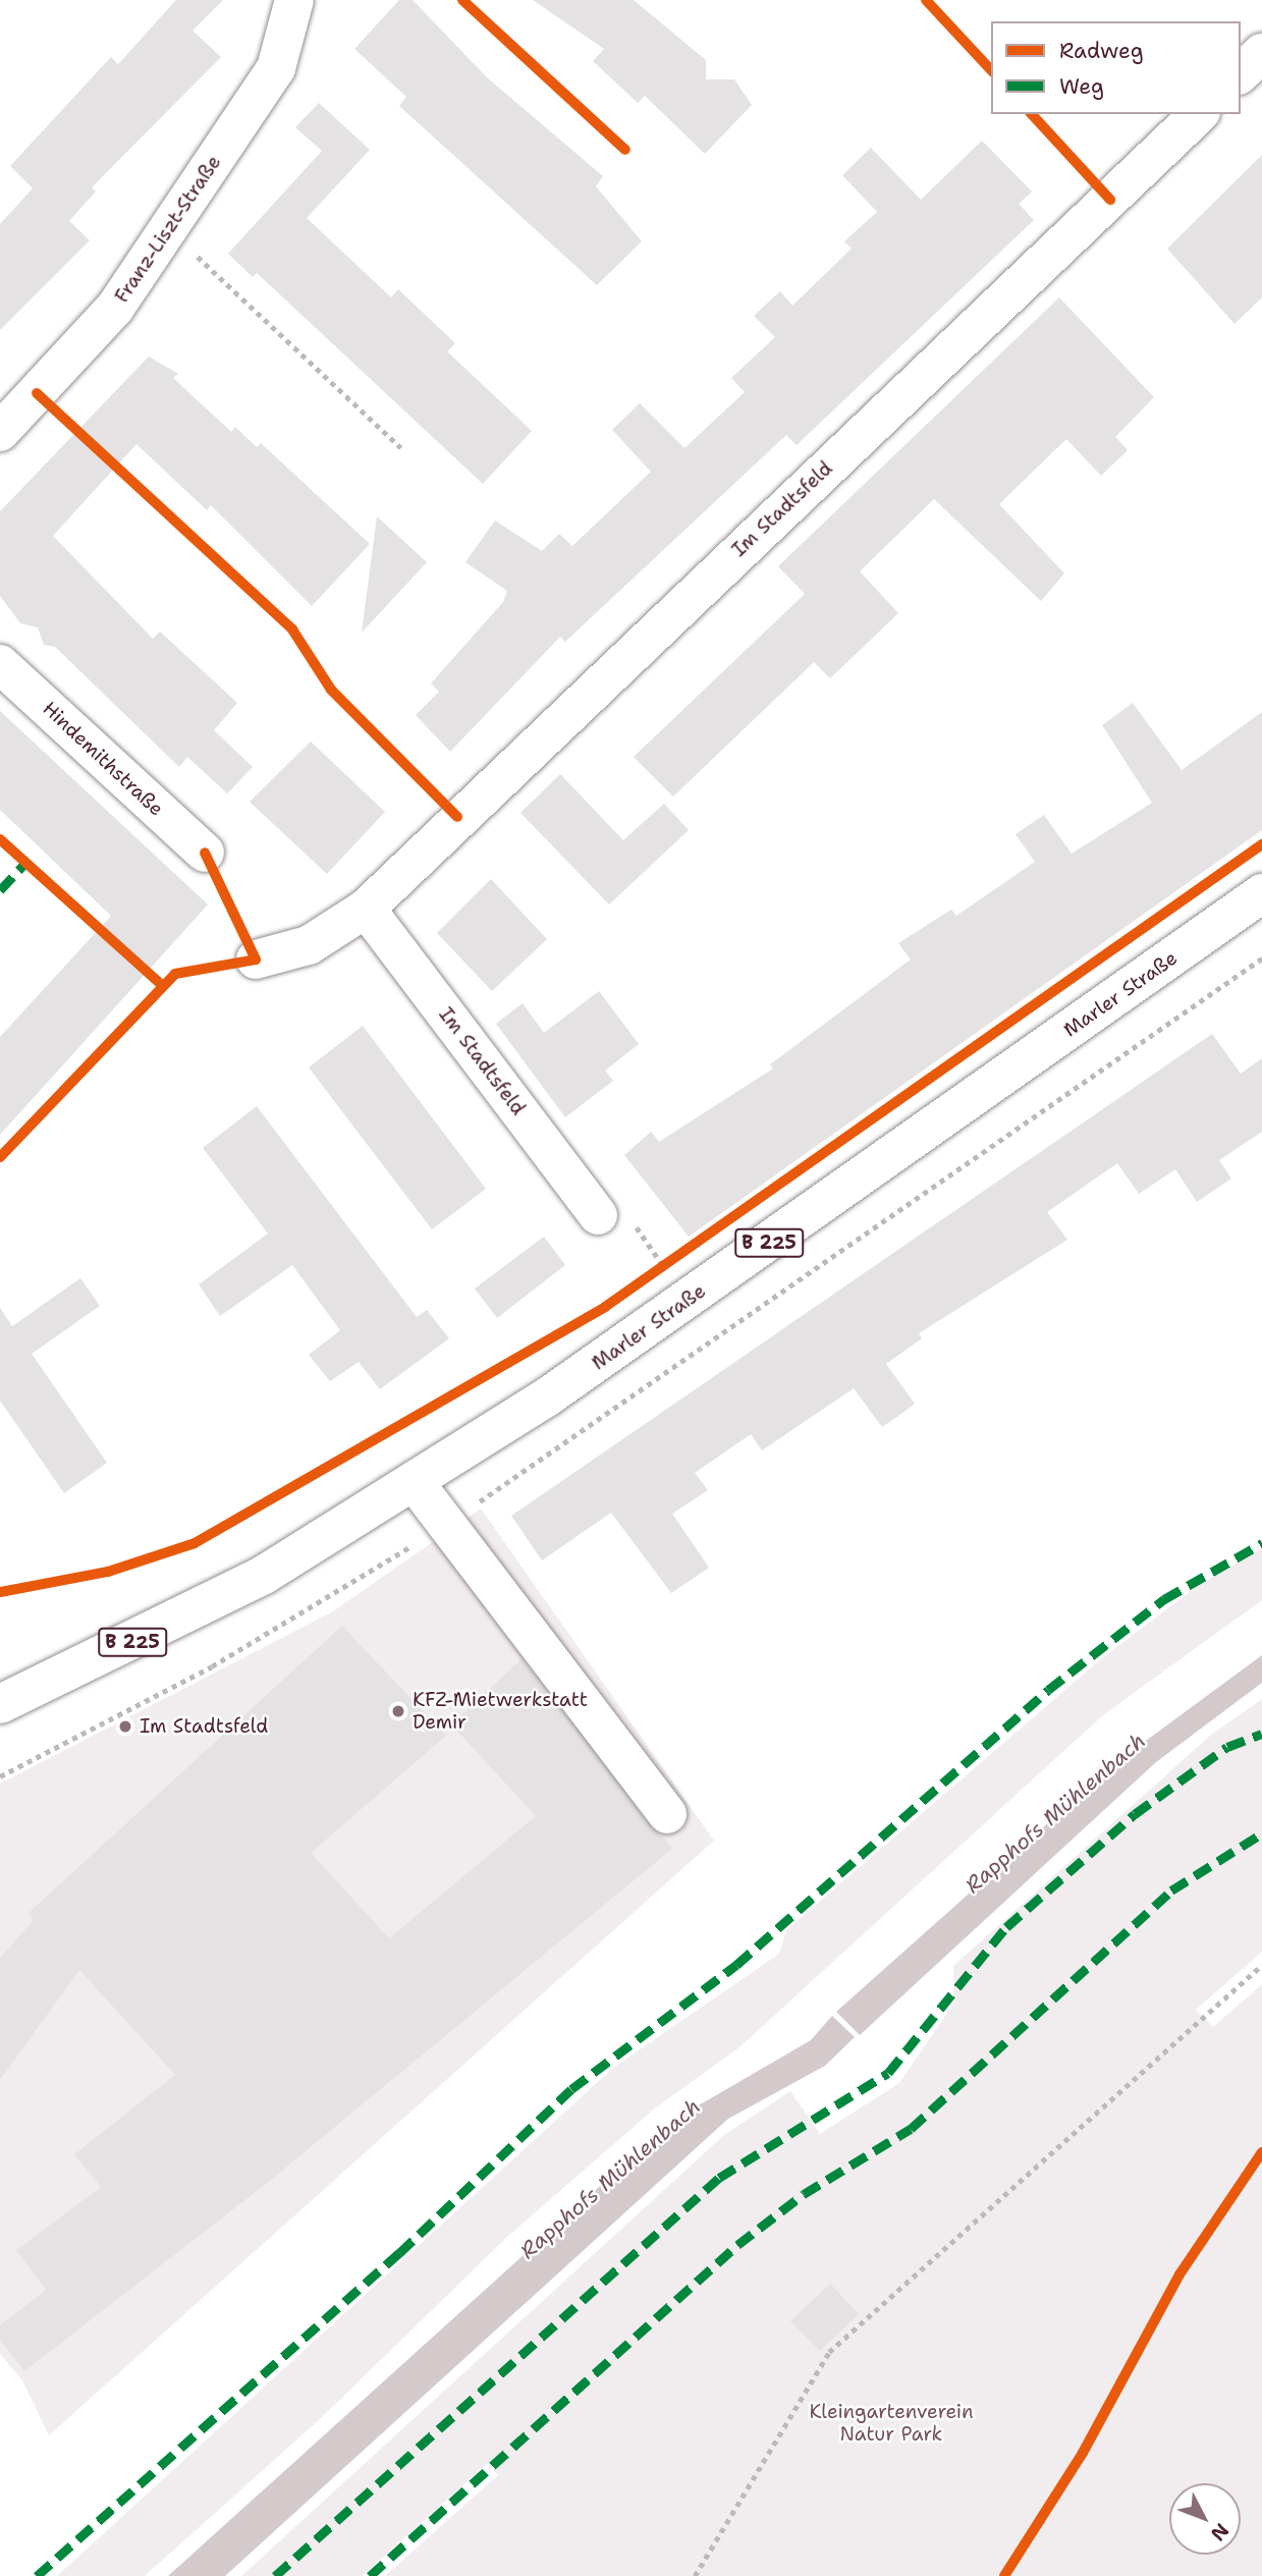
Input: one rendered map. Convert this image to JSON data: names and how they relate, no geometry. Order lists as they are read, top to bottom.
{
  "streets": {
    "street": [
      "Franz-Liszt-Straße",
      "Im Stadtsfeld",
      "Hindemithstraße",
      "Marler Straße",
      "B 225"
    ]
  },
  "water": ["Rapphofs Mühlenbach"],
  "parks": ["Kleingartenverein Natur Park"],
  "places": ["KFZ-Mietwerkstatt Demir", "Im Stadtsfeld"],
  "legend": ["Radweg", "Weg"],
  "north": "bottom right"
}
